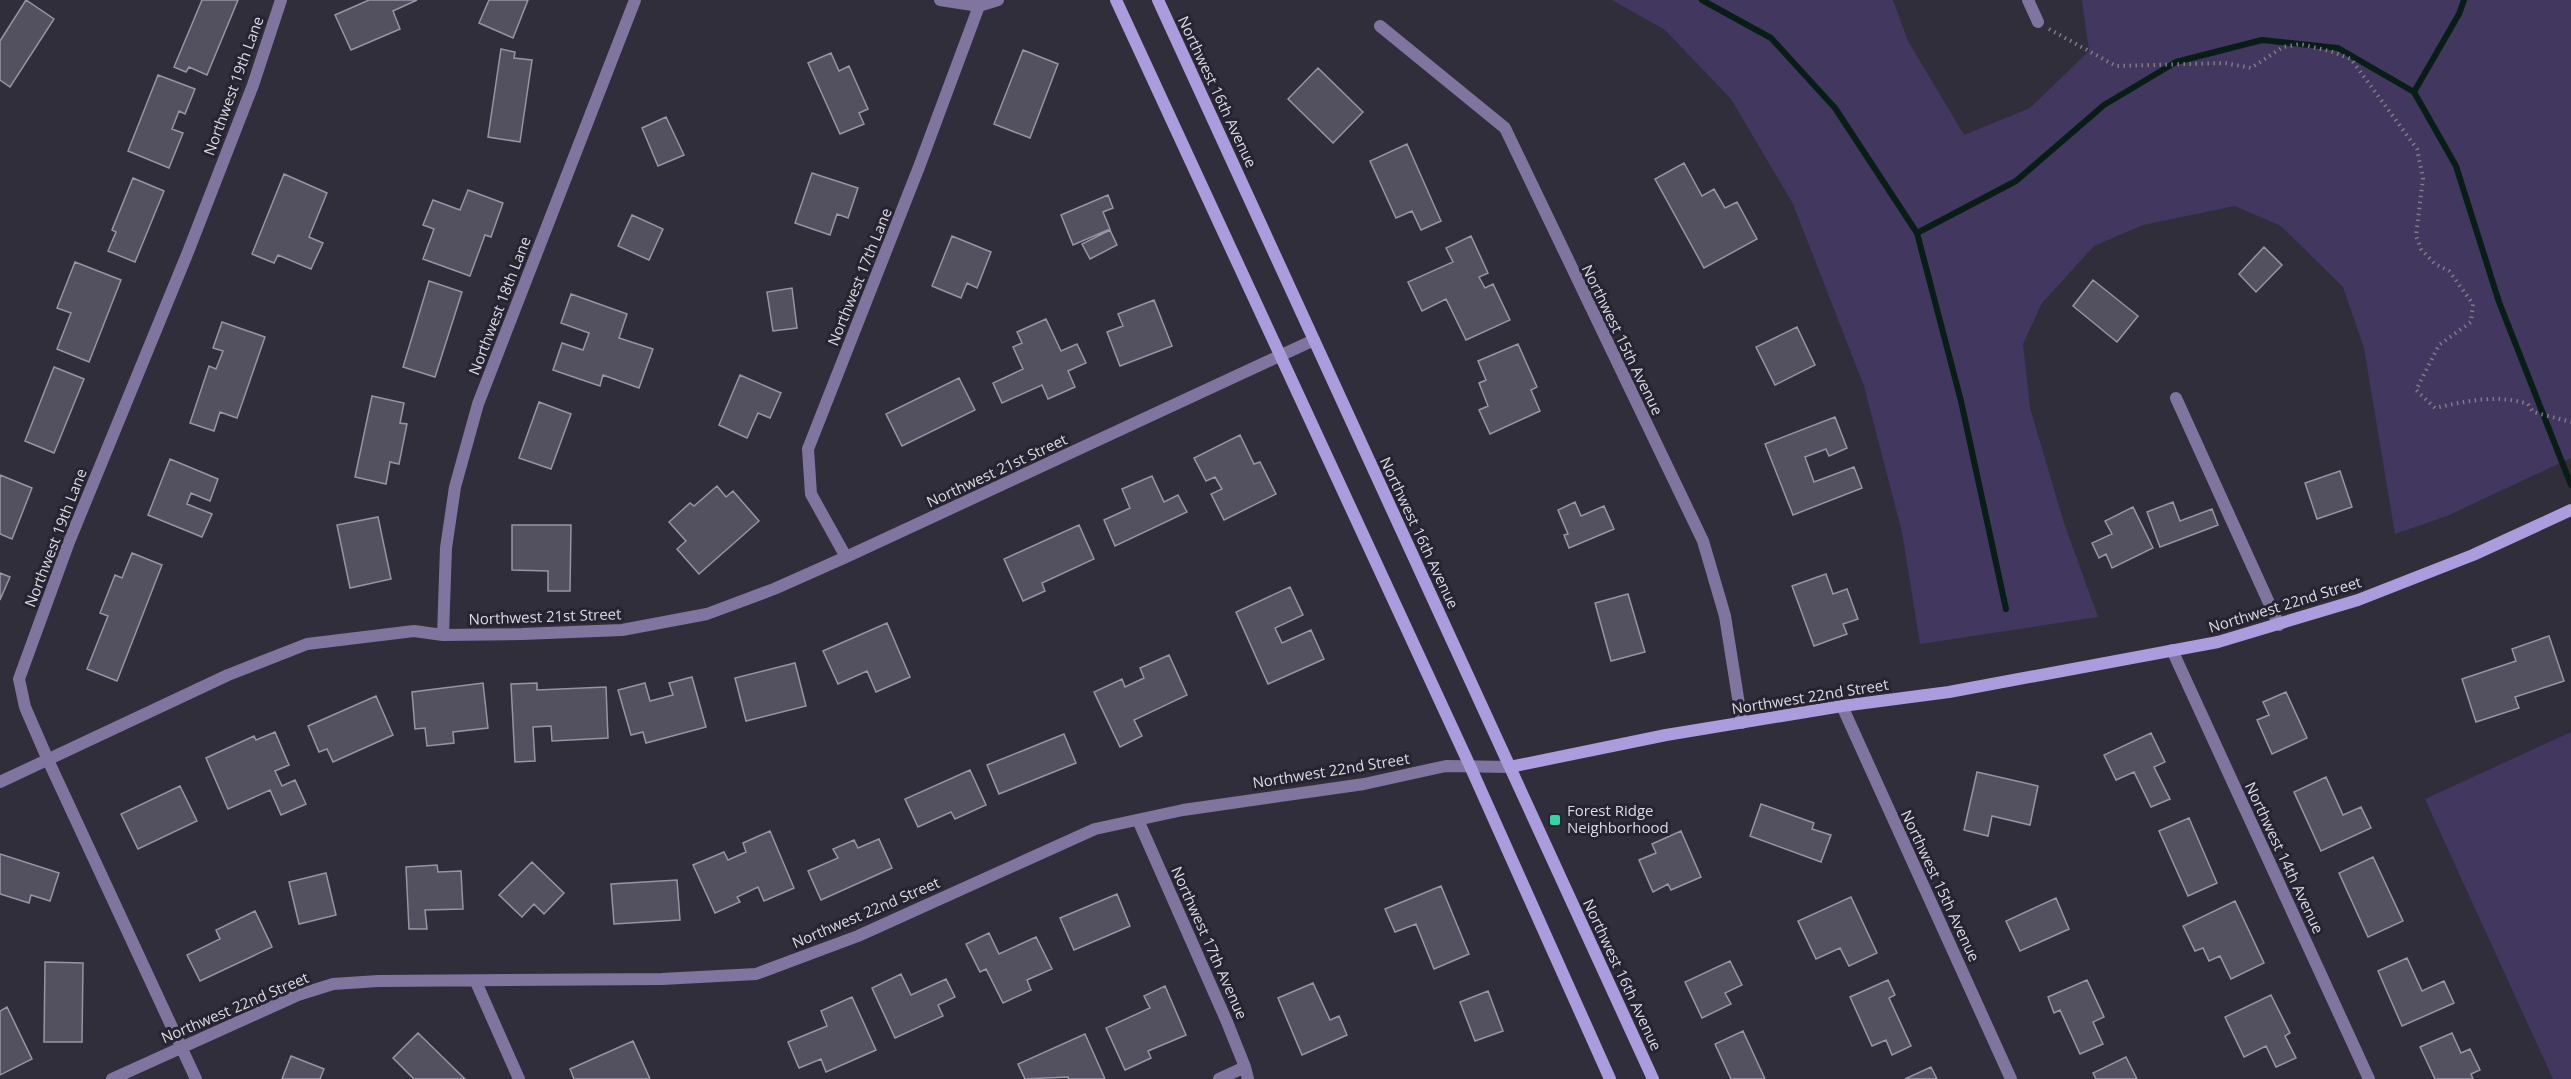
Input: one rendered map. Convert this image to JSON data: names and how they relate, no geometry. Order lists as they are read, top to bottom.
{
  "streets": {
    "main road": ["Northwest 16th Avenue", "Northwest 22nd Street"],
    "street": [
      "Northwest 19th Lane",
      "Northwest 17th Lane",
      "Northwest 18th Lane",
      "Northwest 15th Avenue",
      "Northwest 21st Street",
      "Northwest 14th Avenue",
      "Northwest 17th Avenue"
    ]
  },
  "crossings": [
    ["Northwest 19th Lane", "Northwest 21st Street"],
    ["Northwest 19th Lane", "Northwest 22nd Street"],
    ["Northwest 16th Avenue", "Northwest 21st Street"],
    ["Northwest 16th Avenue", "Northwest 22nd Street"],
    ["Northwest 17th Lane", "Northwest 21st Street"],
    ["Northwest 18th Lane", "Northwest 21st Street"],
    ["Northwest 15th Avenue", "Northwest 22nd Street"],
    ["Northwest 22nd Street", "Northwest 14th Avenue"],
    ["Northwest 22nd Street", "Northwest 17th Avenue"]
  ],
  "places": {
    "transit": ["Forest Ridge Neighborhood"]
  }
}
